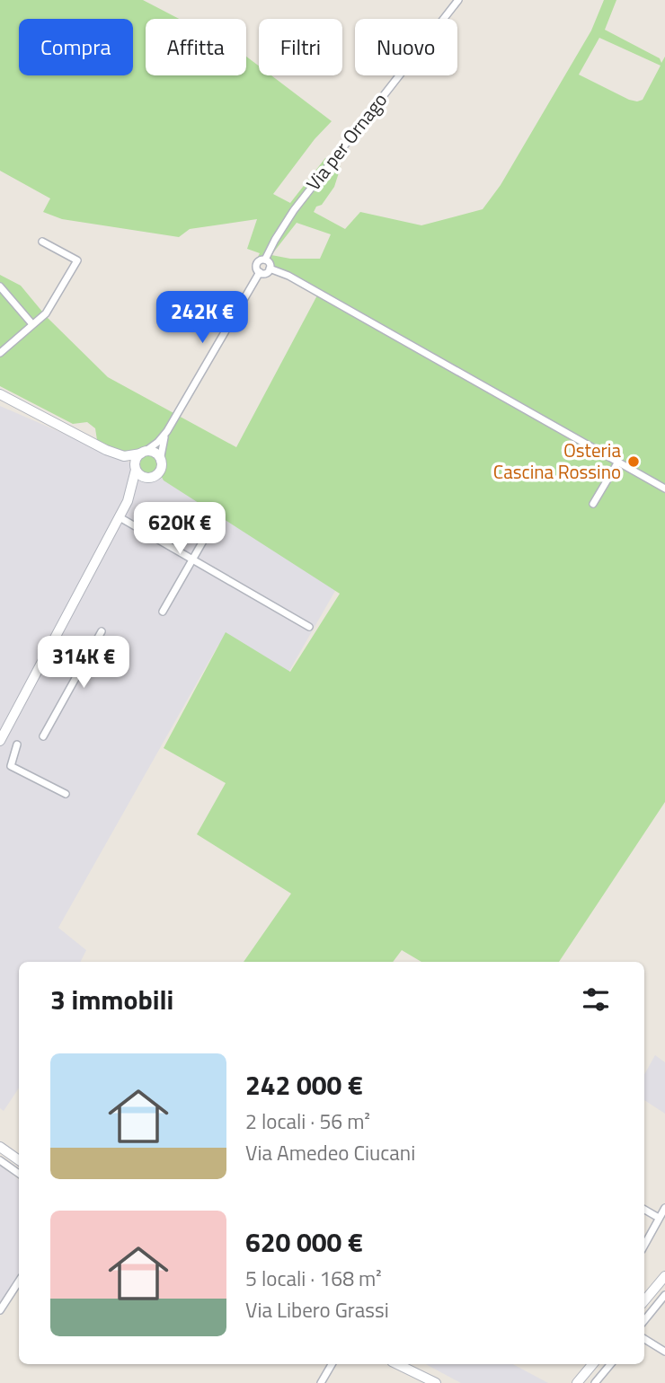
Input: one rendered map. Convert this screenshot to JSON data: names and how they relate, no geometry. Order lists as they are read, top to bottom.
{
  "streets": {
    "street": ["Via per Ornago"]
  },
  "places": ["Osteria Cascina Rossino"],
  "page": {
    "chip": [
      "Compra",
      "Affitta",
      "Filtri",
      "Nuovo"
    ],
    "price": ["242K €", "620K €", "314K €"],
    "heading": "3 immobili",
    "list": [
      {
        "name": "242 000 €",
        "note": "2 locali · 56 m² · Via Amedeo Ciucani"
      },
      {
        "name": "620 000 €",
        "note": "5 locali · 168 m² · Via Libero Grassi"
      }
    ]
  }
}
